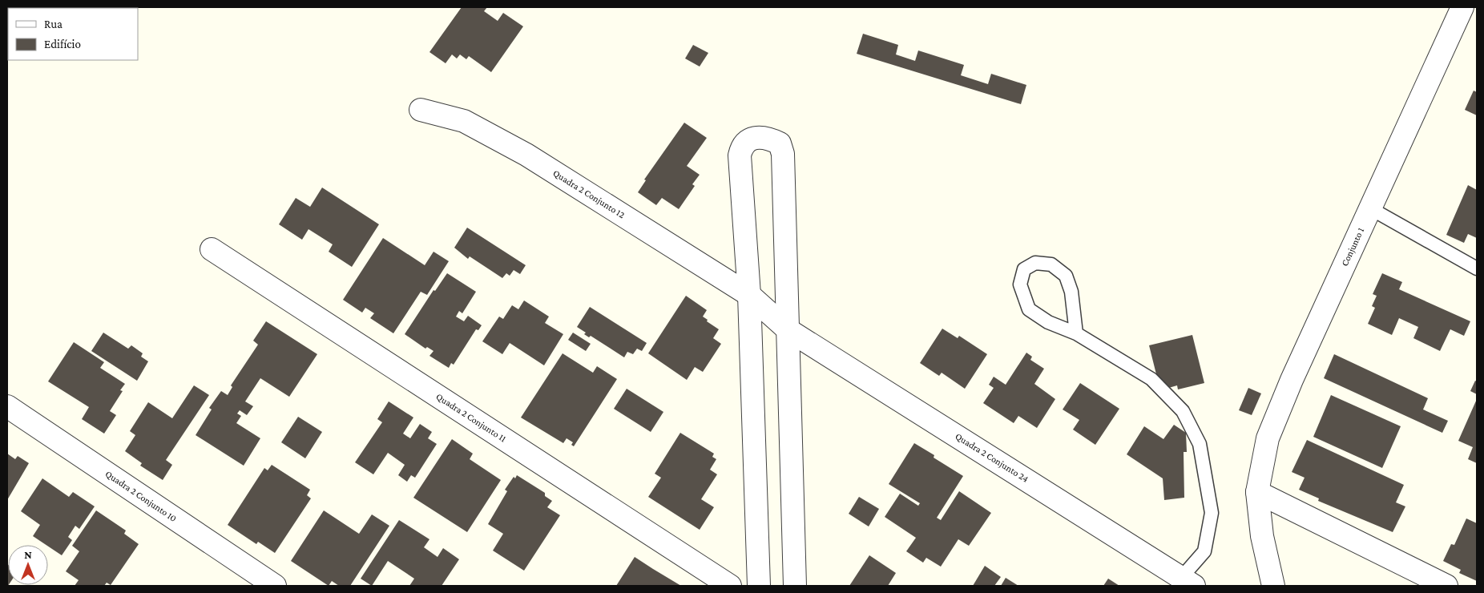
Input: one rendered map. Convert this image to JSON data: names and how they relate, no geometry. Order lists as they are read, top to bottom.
{
  "streets": {
    "street": [
      "Quadra 2 Conjunto 12",
      "Conjunto 1",
      "Quadra 2 Conjunto 11",
      "Quadra 2 Conjunto 24",
      "Quadra 2 Conjunto 10"
    ]
  },
  "crossings": [
    ["Quadra 2 Conjunto 12", "Quadra 2 Conjunto 24"]
  ],
  "legend": ["Rua", "Edifício"],
  "north": "top"
}
